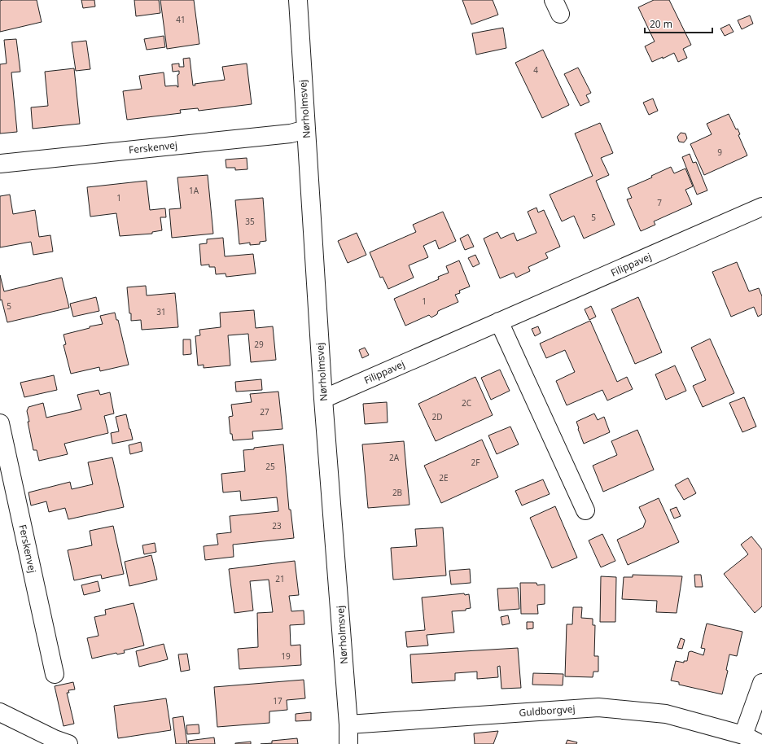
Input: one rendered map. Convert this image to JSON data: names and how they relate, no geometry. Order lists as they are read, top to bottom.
{
  "streets": {
    "street": [
      "Nørholmsvej",
      "Ferskenvej",
      "Filippavej",
      "Guldborgvej"
    ]
  },
  "crossings": [
    ["Nørholmsvej", "Ferskenvej"],
    ["Nørholmsvej", "Filippavej"],
    ["Nørholmsvej", "Guldborgvej"]
  ],
  "house_numbers": [
    "41",
    "4",
    "9",
    "1A",
    "1",
    "7",
    "5",
    "35",
    "1",
    "5",
    "31",
    "29",
    "2C",
    "27",
    "2D",
    "2A",
    "2F",
    "25",
    "2E",
    "2B",
    "23",
    "21",
    "19",
    "17"
  ],
  "scale_bar": "20 m"
}
